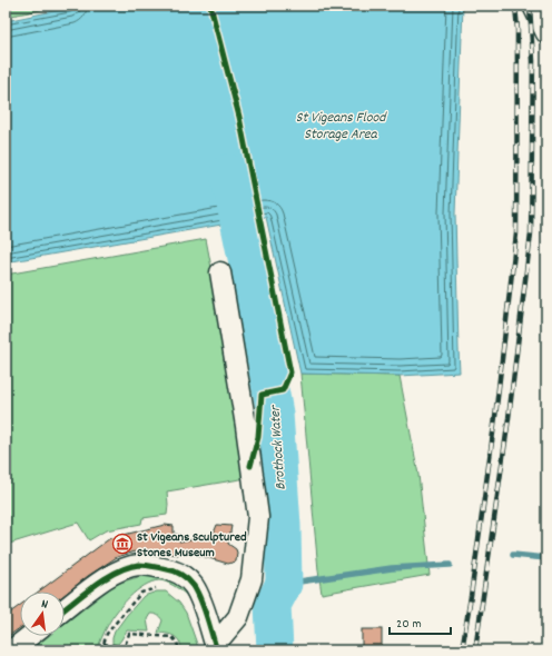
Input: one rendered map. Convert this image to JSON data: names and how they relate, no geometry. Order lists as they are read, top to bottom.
{
  "water": ["St Vigeans Flood Storage Area", "Brothock Water"],
  "places": {
    "museum": ["St Vigeans Sculptured Stones Museum"]
  },
  "scale_bar": "20 m",
  "north": "top"
}
